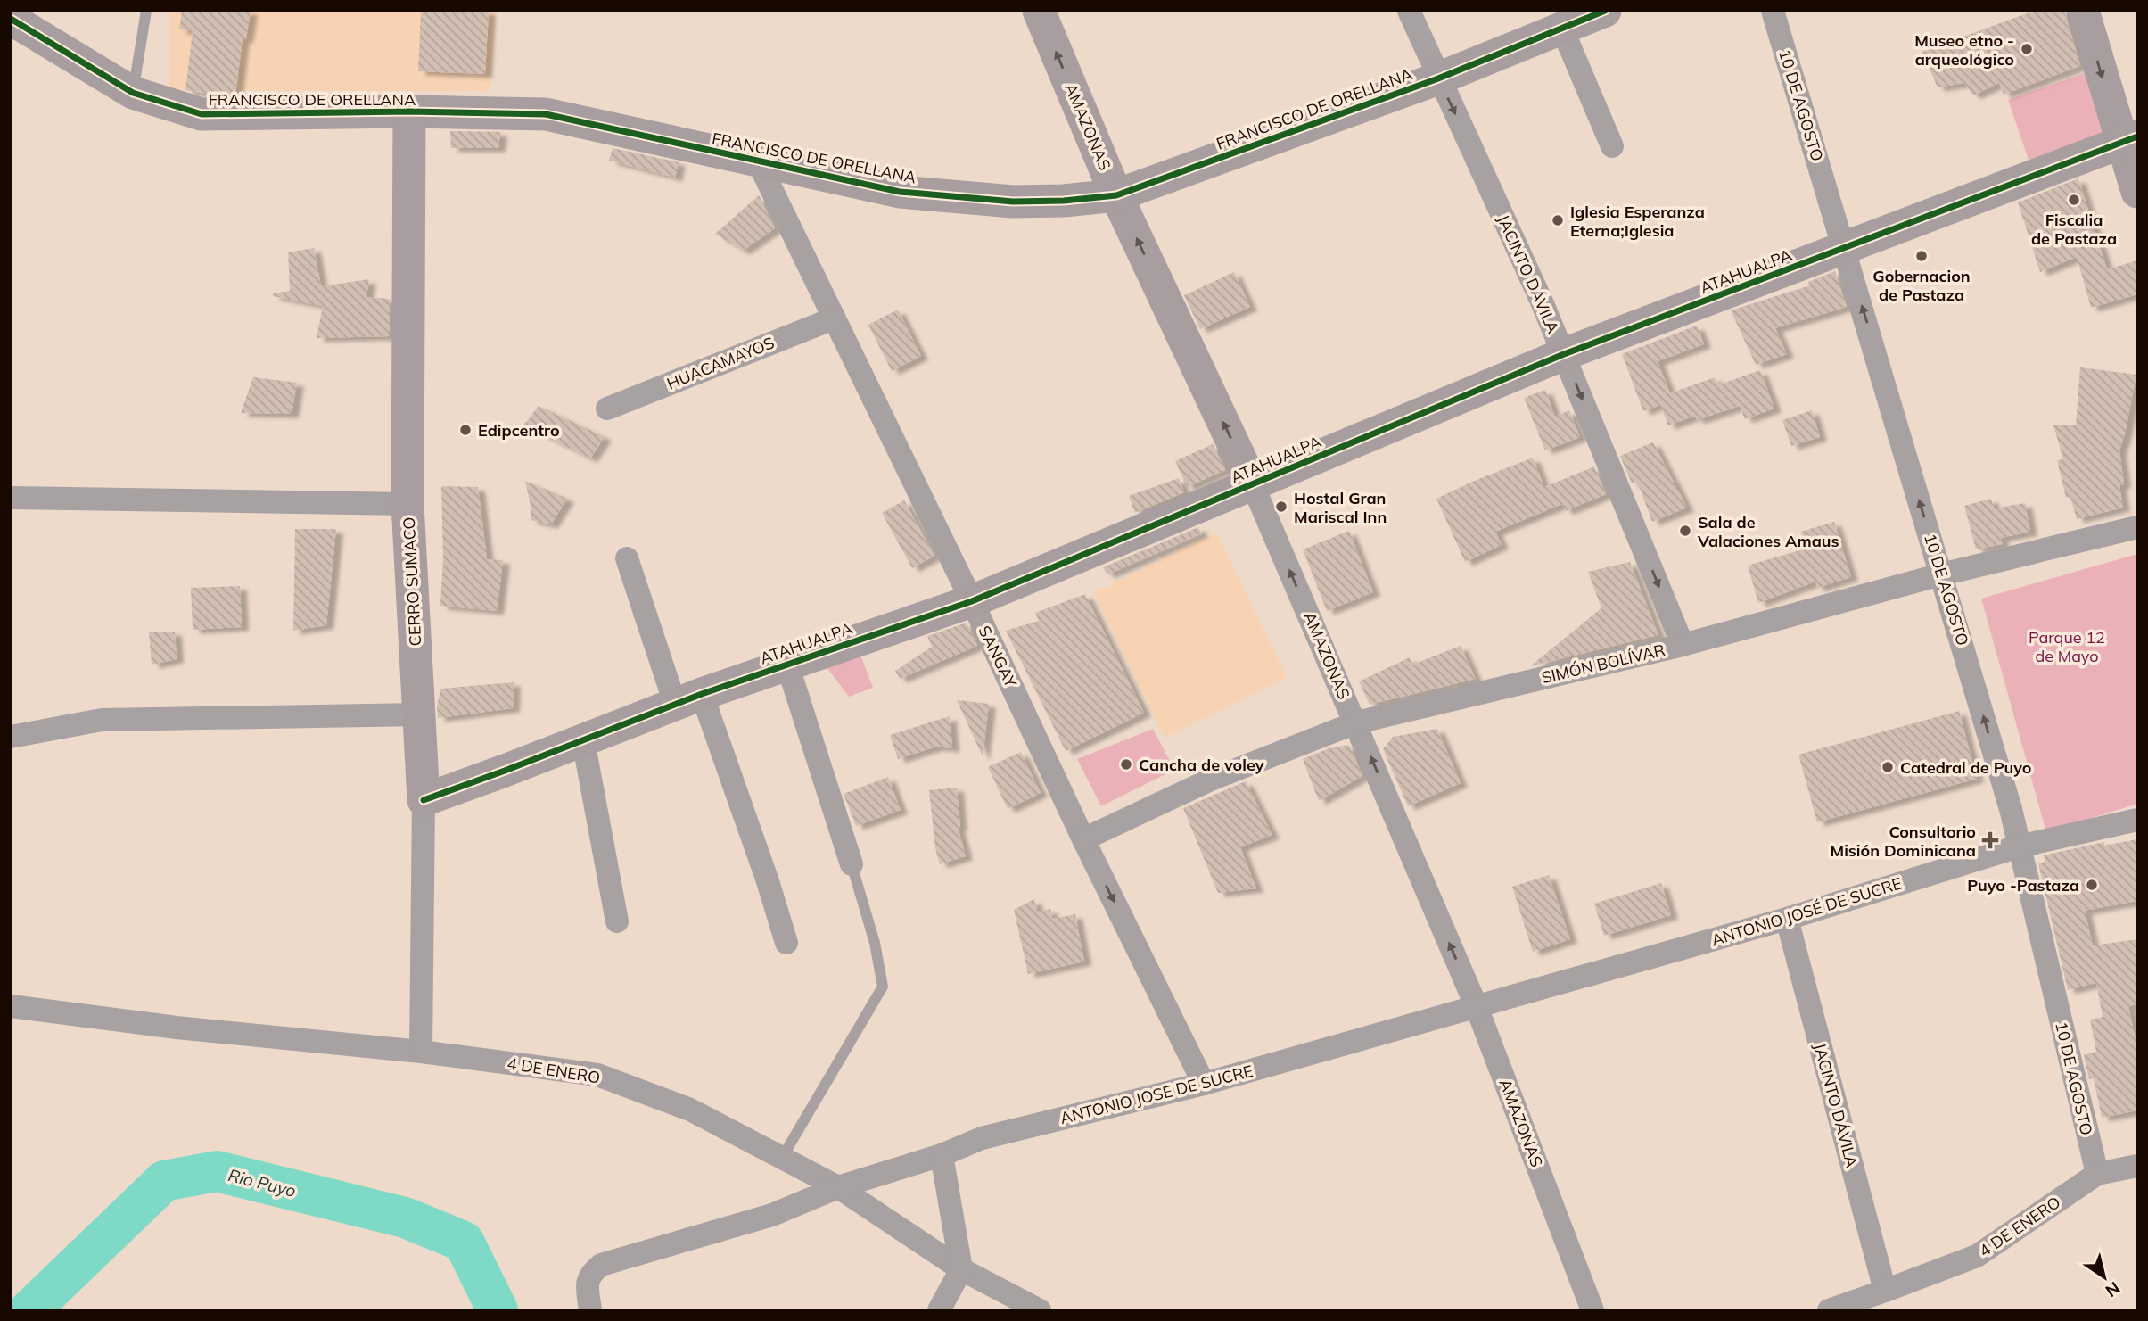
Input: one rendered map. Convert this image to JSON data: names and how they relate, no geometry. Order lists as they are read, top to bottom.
{
  "streets": {
    "street": [
      "FRANCISCO DE ORELLANA",
      "10 DE AGOSTO",
      "AMAZONAS",
      "ATAHUALPA",
      "JACINTO DÁVILA",
      "HUACAMAYOS",
      "CERRO SUMACO",
      "SANGAY",
      "SIMÓN BOLÍVAR",
      "ANTONIO JOSÉ DE SUCRE",
      "4 DE ENERO",
      "ANTONIO JOSE DE SUCRE"
    ]
  },
  "crossings": [
    ["FRANCISCO DE ORELLANA", "AMAZONAS"],
    ["FRANCISCO DE ORELLANA", "JACINTO DÁVILA"],
    ["FRANCISCO DE ORELLANA", "CERRO SUMACO"],
    ["FRANCISCO DE ORELLANA", "SANGAY"],
    ["10 DE AGOSTO", "ATAHUALPA"],
    ["10 DE AGOSTO", "SIMÓN BOLÍVAR"],
    ["10 DE AGOSTO", "ANTONIO JOSÉ DE SUCRE"],
    ["10 DE AGOSTO", "4 DE ENERO"],
    ["AMAZONAS", "ATAHUALPA"],
    ["AMAZONAS", "SIMÓN BOLÍVAR"],
    ["AMAZONAS", "ANTONIO JOSÉ DE SUCRE"],
    ["AMAZONAS", "ANTONIO JOSE DE SUCRE"],
    ["ATAHUALPA", "JACINTO DÁVILA"],
    ["ATAHUALPA", "CERRO SUMACO"],
    ["ATAHUALPA", "SANGAY"],
    ["JACINTO DÁVILA", "SIMÓN BOLÍVAR"],
    ["JACINTO DÁVILA", "ANTONIO JOSÉ DE SUCRE"],
    ["JACINTO DÁVILA", "4 DE ENERO"],
    ["HUACAMAYOS", "SANGAY"],
    ["CERRO SUMACO", "4 DE ENERO"],
    ["SANGAY", "SIMÓN BOLÍVAR"],
    ["SANGAY", "ANTONIO JOSE DE SUCRE"],
    ["ANTONIO JOSÉ DE SUCRE", "ANTONIO JOSE DE SUCRE"],
    ["4 DE ENERO", "ANTONIO JOSE DE SUCRE"]
  ],
  "one_way": ["10 DE AGOSTO", "AMAZONAS", "JACINTO DÁVILA"],
  "water": ["Rio Puyo"],
  "parks": ["Parque 12 de Mayo"],
  "places": {
    "other": [
      "Museo etno - arqueológico",
      "Fiscalia de Pastaza",
      "Iglesia Esperanza Eterna;Iglesia",
      "Gobernacion de Pastaza",
      "Edipcentro",
      "Hostal Gran Mariscal Inn",
      "Sala de Valaciones Amaus",
      "Cancha de voley",
      "Catedral de Puyo",
      "Puyo -Pastaza"
    ],
    "health": ["Consultorio Misión Dominicana"]
  },
  "north": "bottom right"
}
